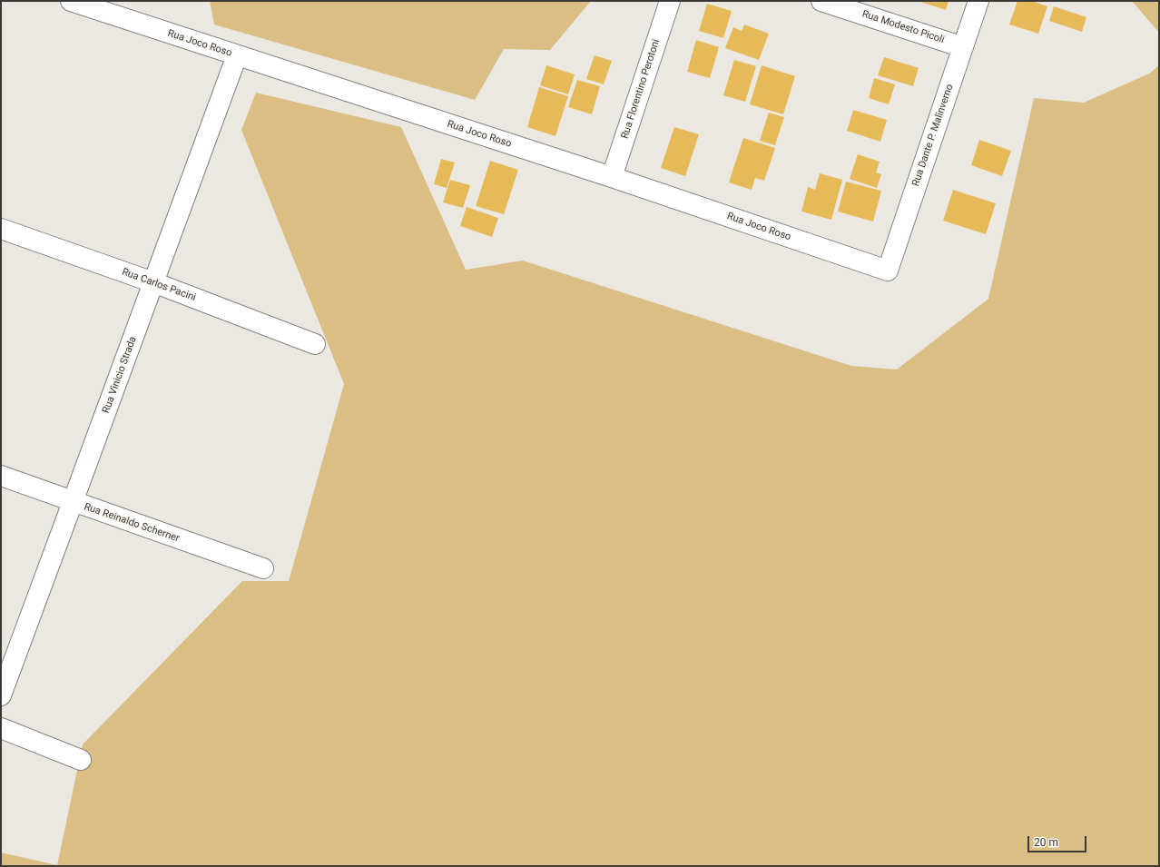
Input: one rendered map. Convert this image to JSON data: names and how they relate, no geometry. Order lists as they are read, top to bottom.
{
  "streets": {
    "street": [
      "Rua Modesto Picoli",
      "Rua Joco Roso",
      "Rua Florentino Perotoni",
      "Rua Dante P. Malinverno",
      "Rua Carlos Pacini",
      "Rua Vinicio Strada",
      "Rua Reinaldo Scherner"
    ]
  },
  "crossings": [
    ["Rua Modesto Picoli", "Rua Dante P. Malinverno"],
    ["Rua Joco Roso", "Rua Florentino Perotoni"],
    ["Rua Joco Roso", "Rua Dante P. Malinverno"],
    ["Rua Joco Roso", "Rua Vinicio Strada"],
    ["Rua Carlos Pacini", "Rua Vinicio Strada"],
    ["Rua Vinicio Strada", "Rua Reinaldo Scherner"]
  ],
  "scale_bar": "20 m"
}
